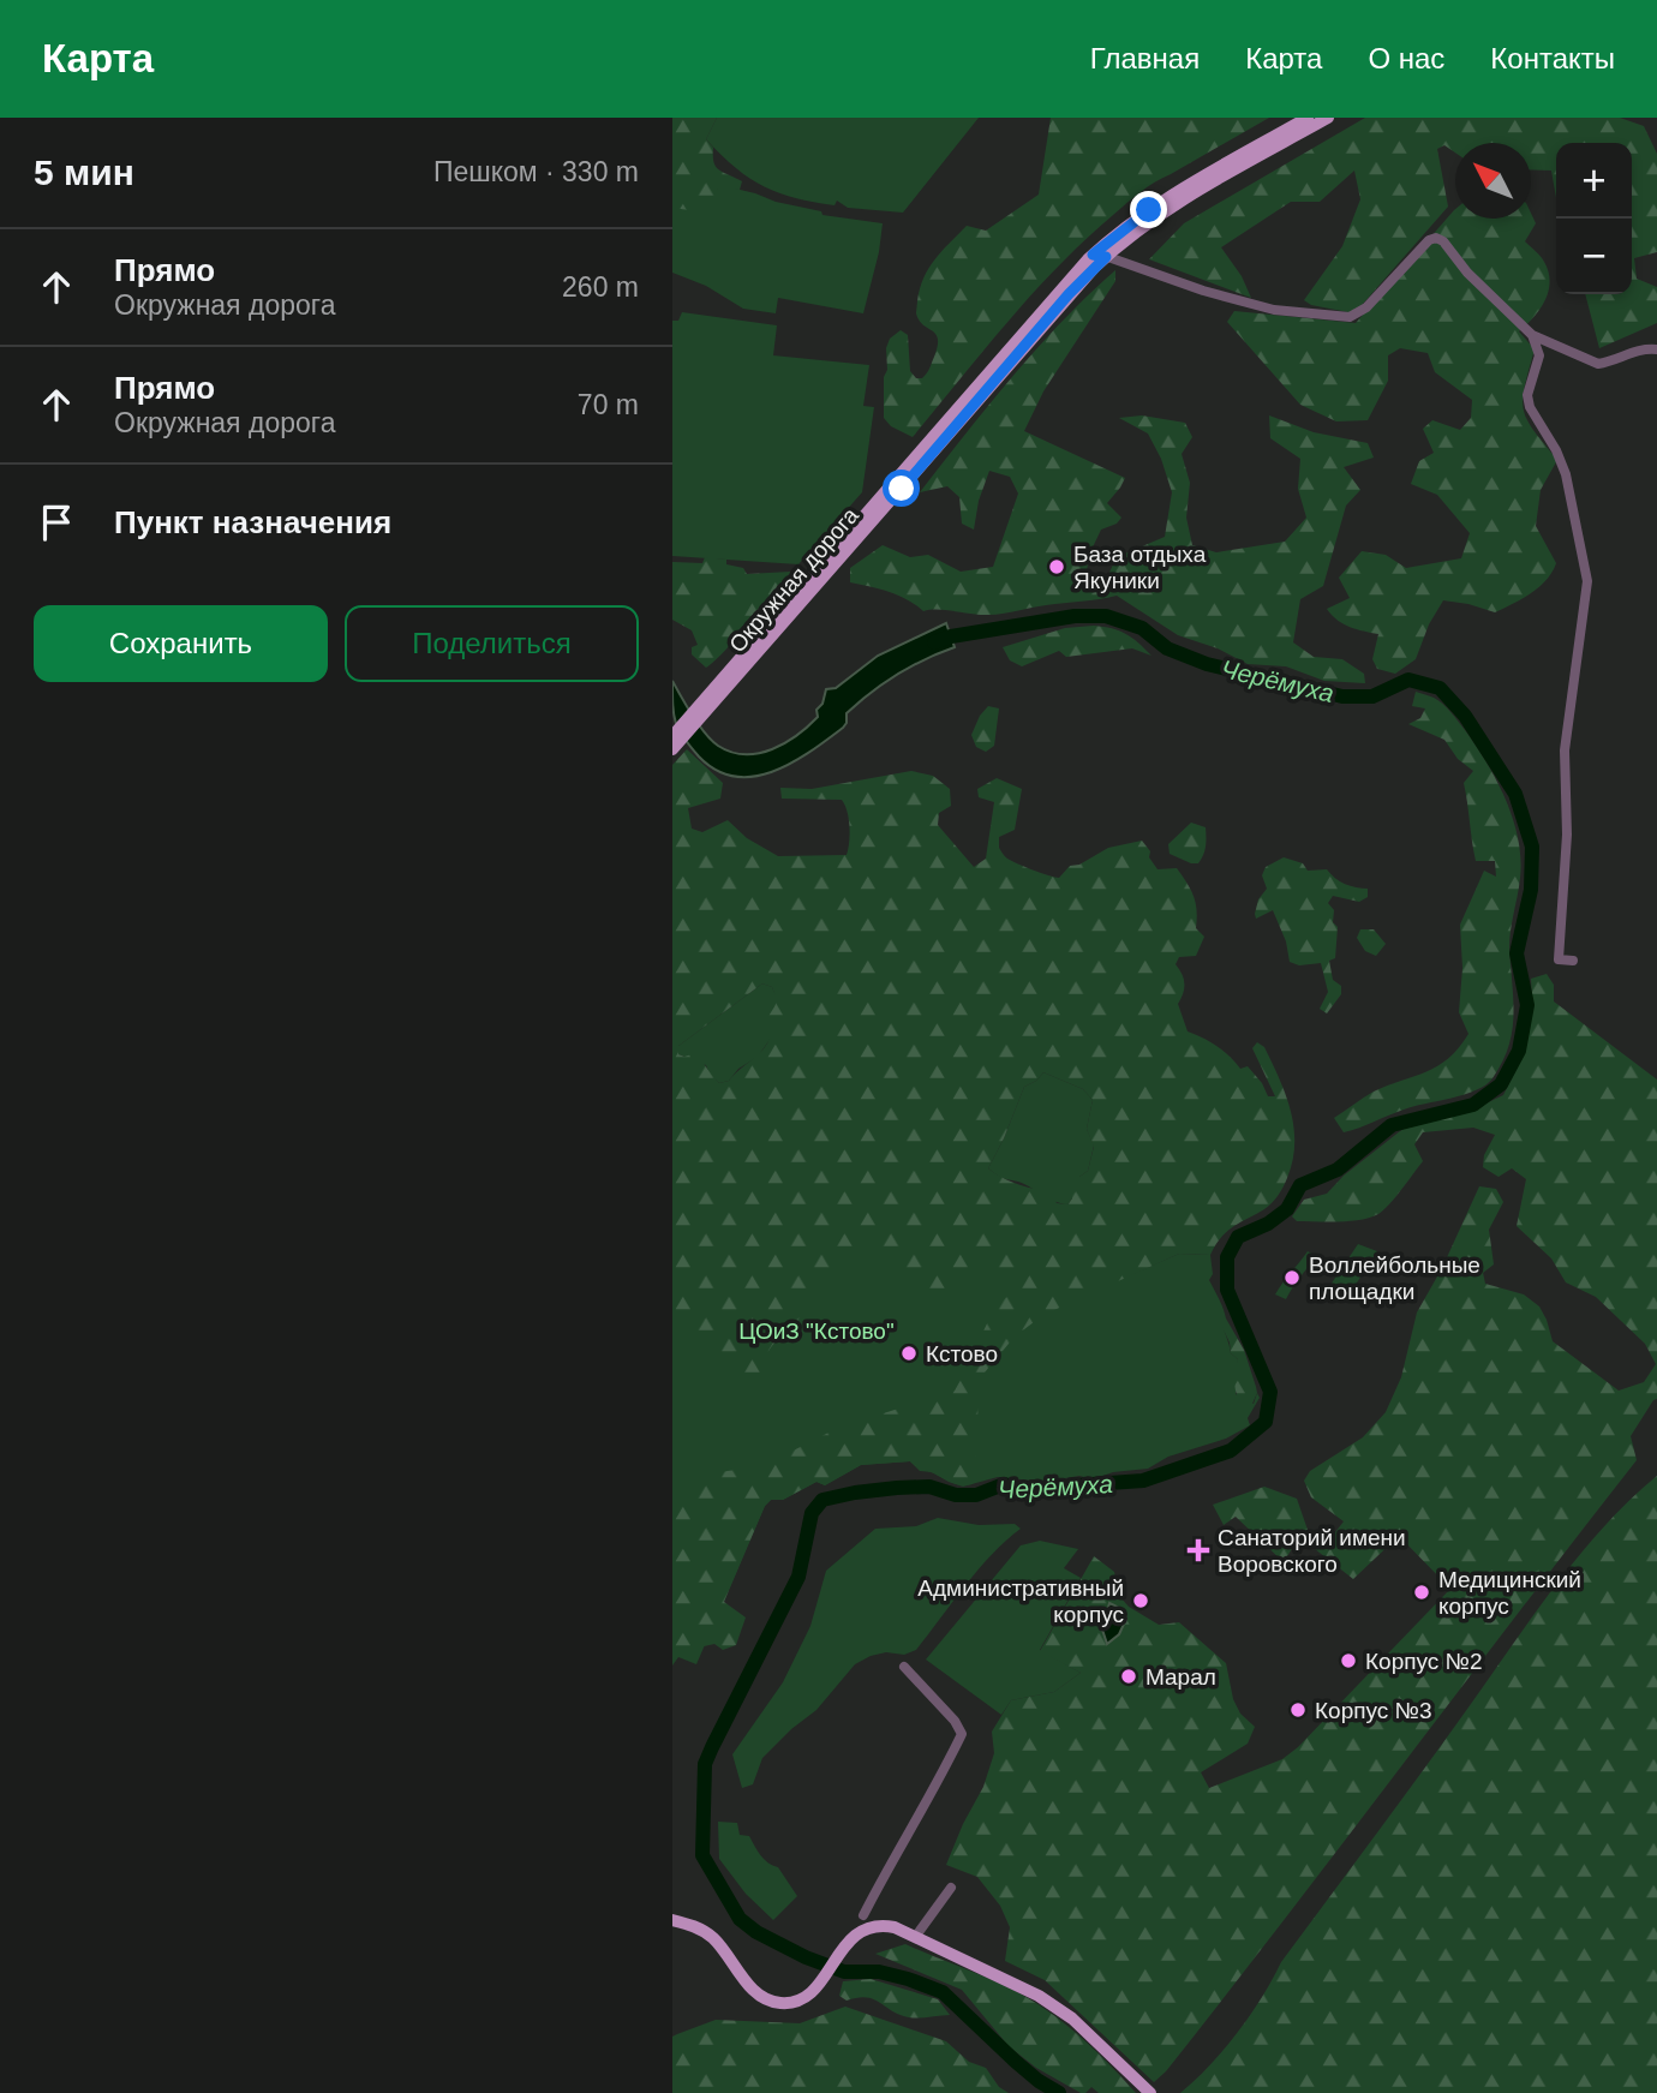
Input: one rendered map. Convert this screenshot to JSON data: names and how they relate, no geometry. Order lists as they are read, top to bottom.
{
  "streets": {
    "main road": ["Окружная дорога"]
  },
  "water": ["Черёмуха"],
  "parks": ["ЦОиЗ \"Кстово\""],
  "places": {
    "other": [
      "База отдыха Якуники",
      "Воллейбольные площадки",
      "Кстово",
      "Медицинский корпус",
      "Административный корпус",
      "Корпус №2",
      "Марал",
      "Корпус №3"
    ],
    "health": ["Санаторий имени Воровского"]
  },
  "north": "top left",
  "page": {
    "header": "Карта",
    "nav": [
      "Главная",
      "Карта",
      "О нас",
      "Контакты"
    ],
    "heading": ["5 мин", "Пешком · 330 m"],
    "map_buttons": ["+", "−"],
    "list": [
      ["Прямо", "Окружная дорога", "260 m"],
      ["Прямо", "Окружная дорога", "70 m"],
      "Пункт назначения"
    ],
    "buttons": ["Сохранить", "Поделиться"]
  }
}
